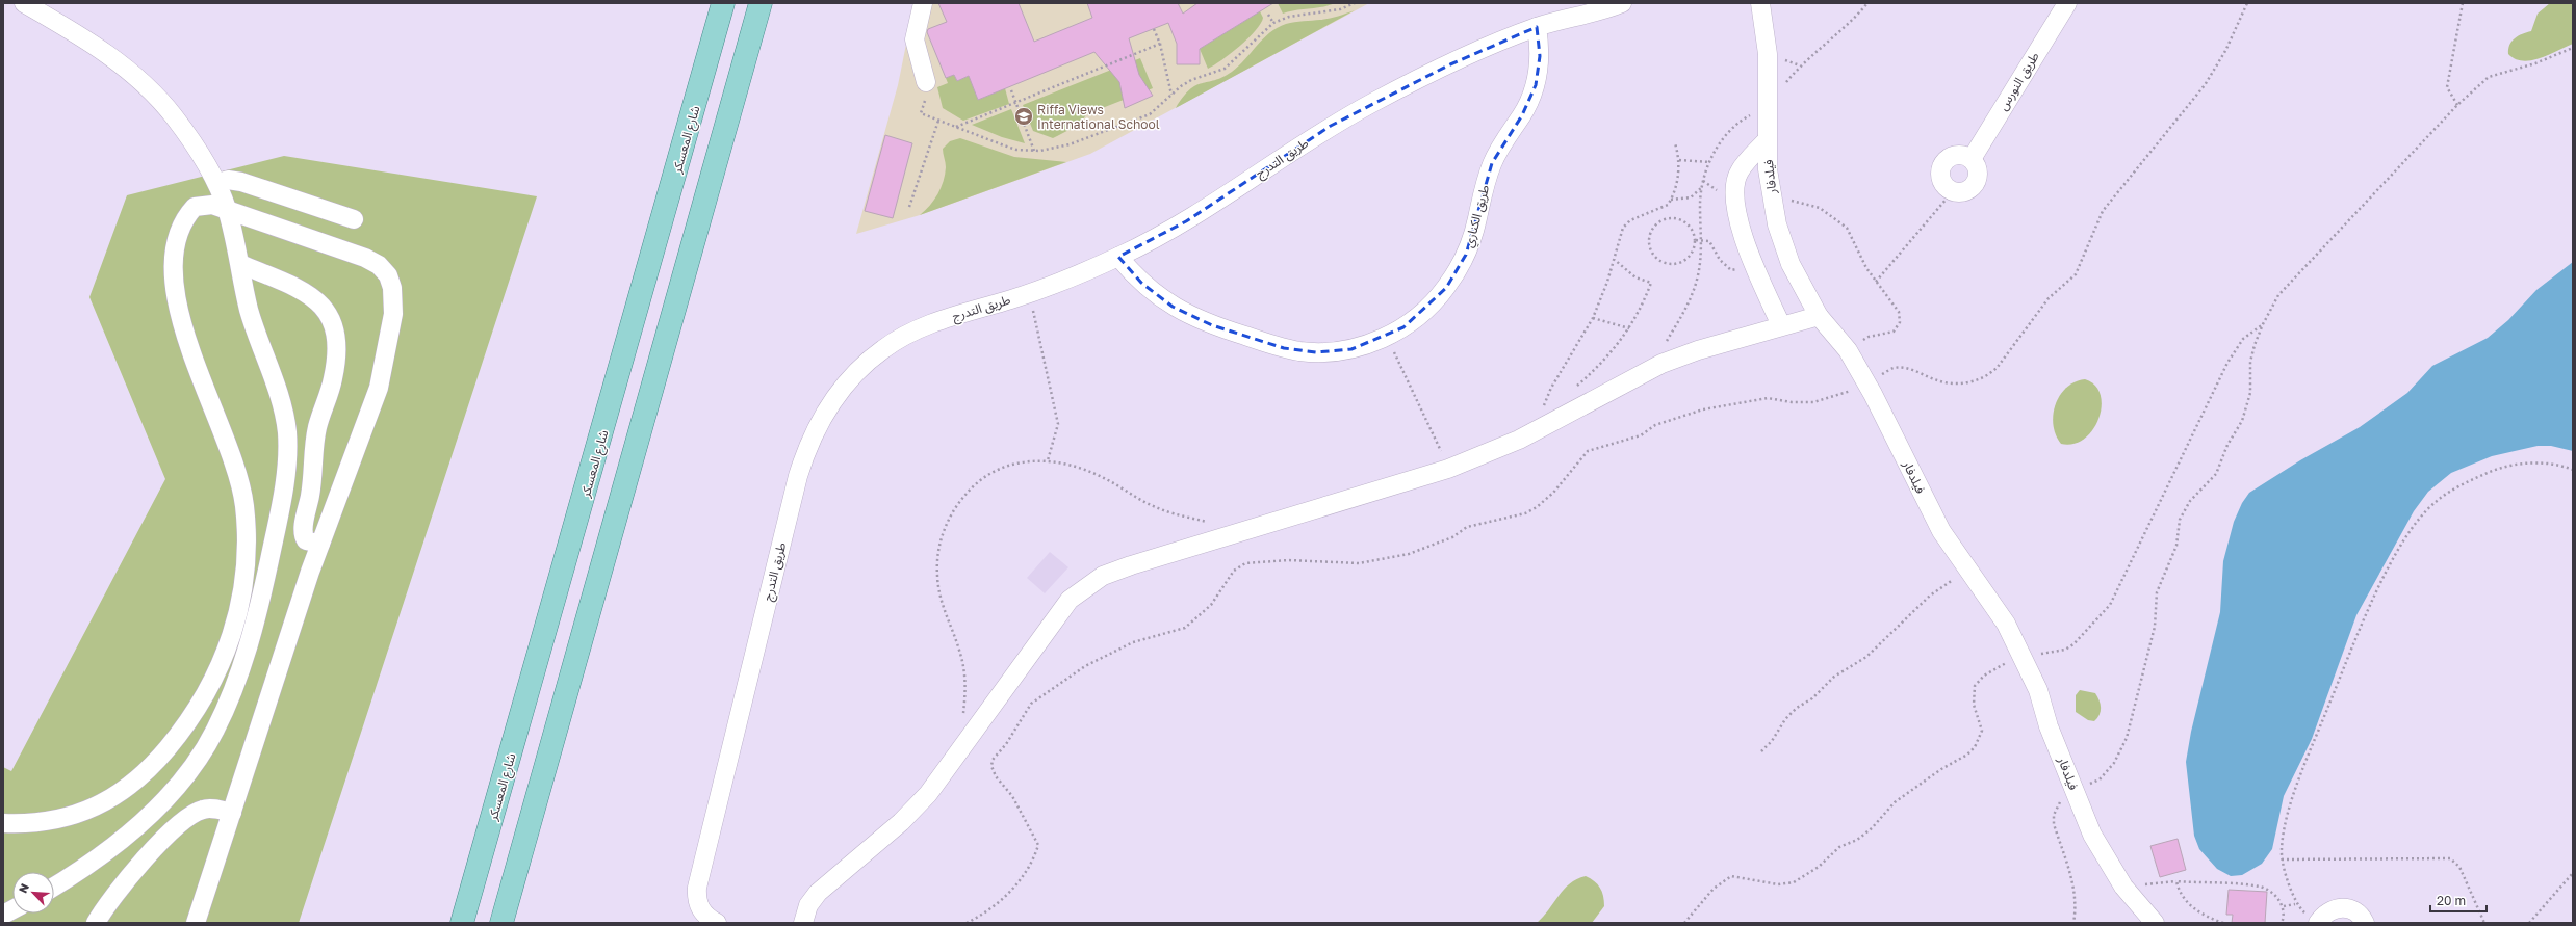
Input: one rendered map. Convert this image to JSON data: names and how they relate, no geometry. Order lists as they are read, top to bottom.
{
  "streets": {
    "main road": ["شارع المعسكر"],
    "street": [
      "طريق النورس",
      "طريق التدرج",
      "فيلدفار",
      "طريق الكناري"
    ]
  },
  "crossings": [
    ["طريق التدرج", "طريق الكناري"]
  ],
  "places": {
    "school or university": ["Riffa Views International School"]
  },
  "scale_bar": "20 m",
  "north": "top left"
}
